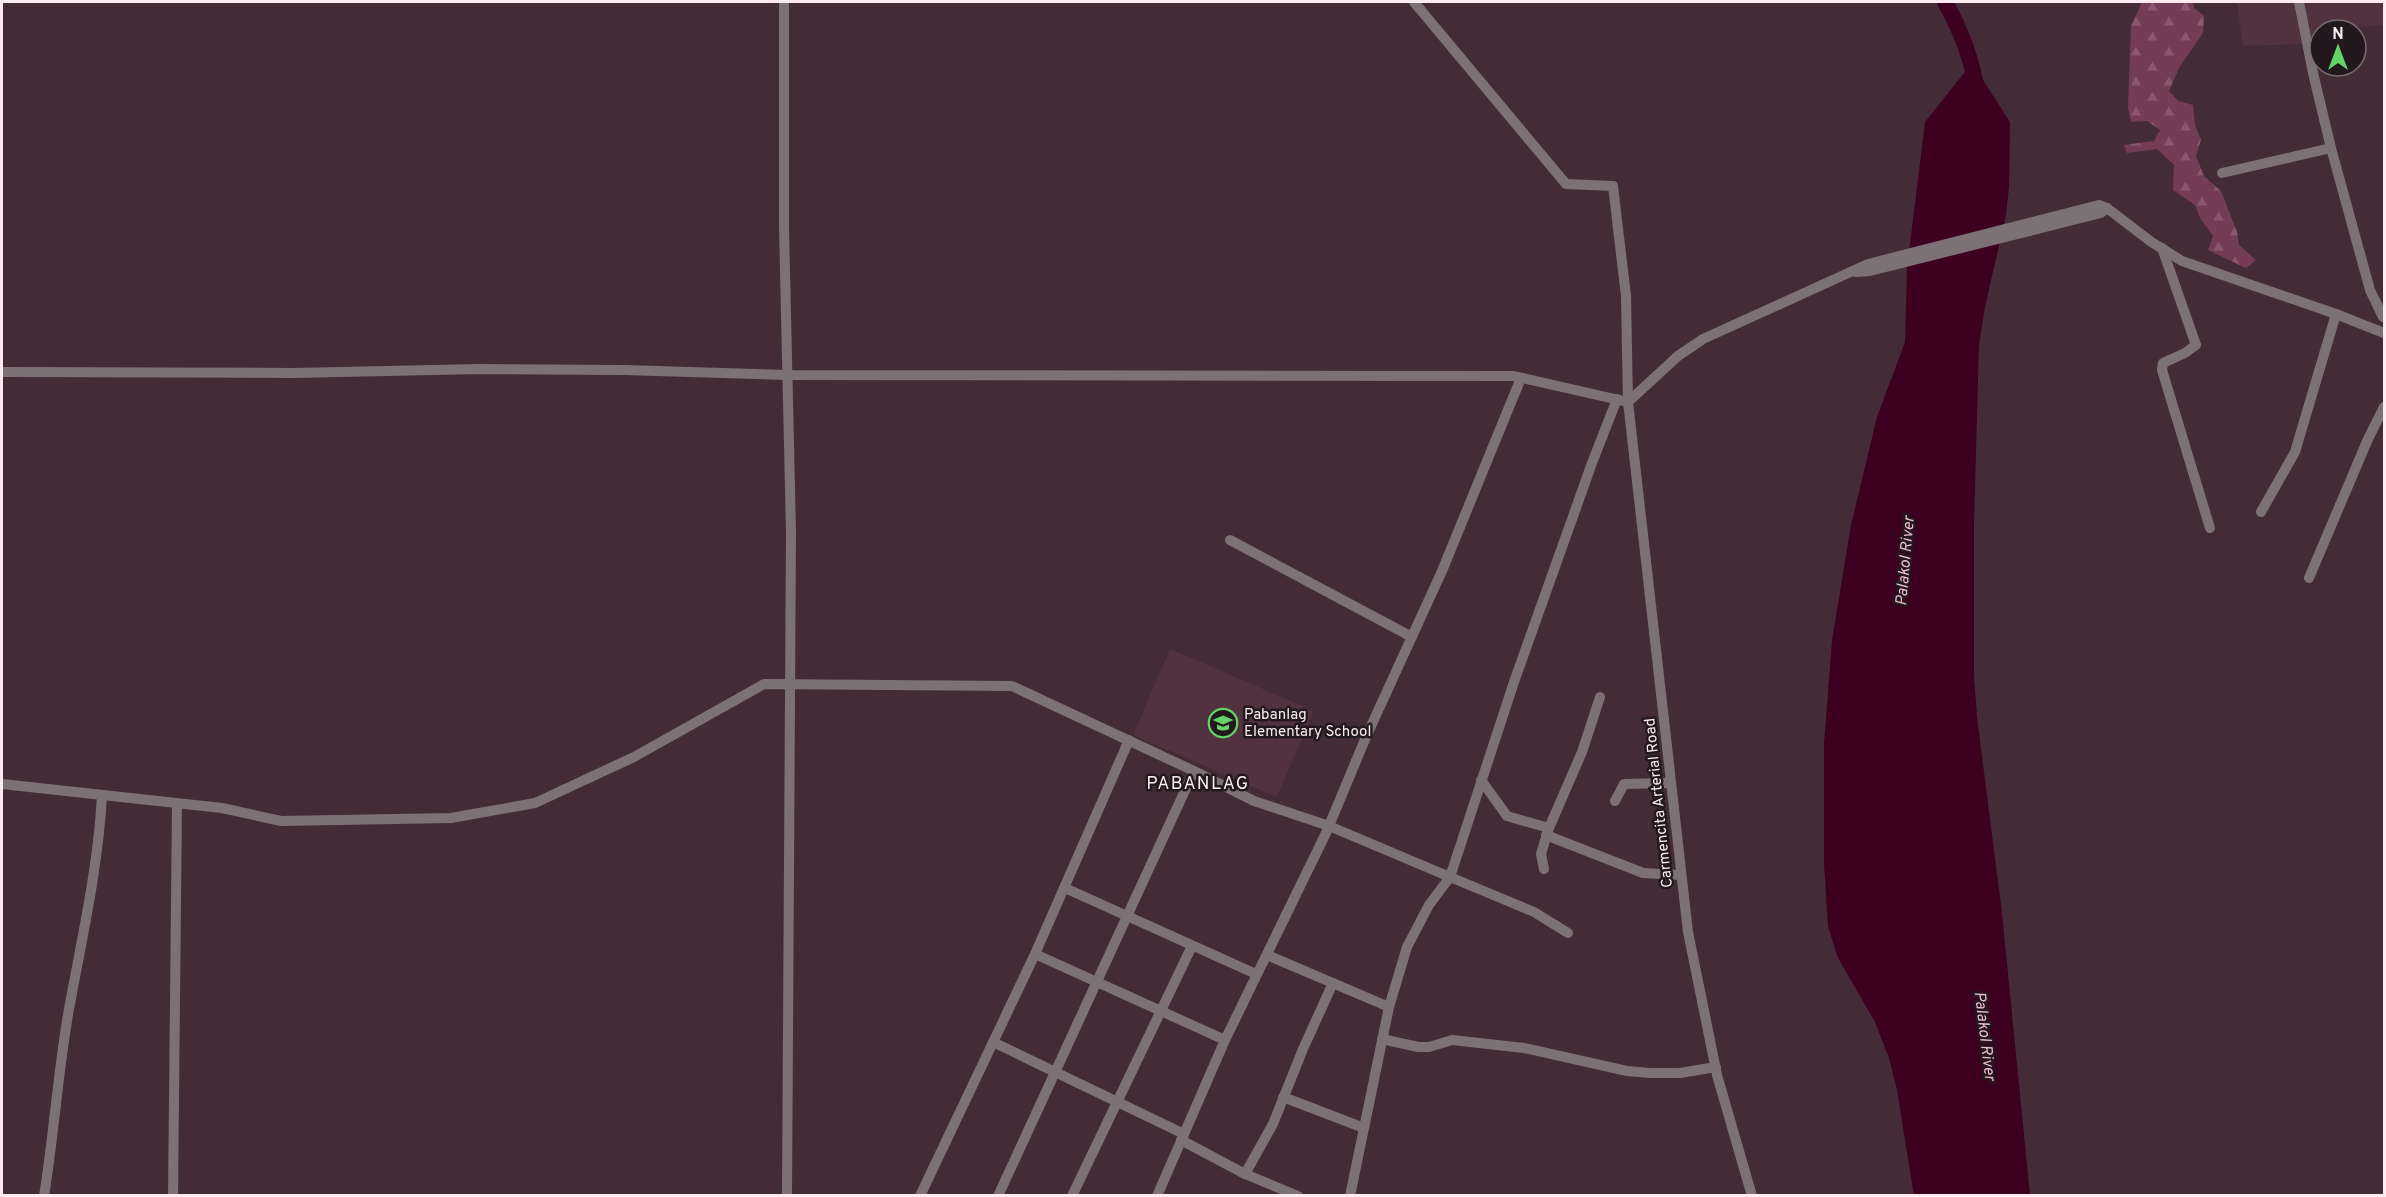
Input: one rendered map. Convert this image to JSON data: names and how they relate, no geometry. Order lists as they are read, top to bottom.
{
  "streets": {
    "street": ["Carmencita Arterial Road"]
  },
  "districts": ["PABANLAG"],
  "water": ["Palakol River"],
  "places": {
    "school or university": ["Pabanlag Elementary School"]
  },
  "north": "top"
}
